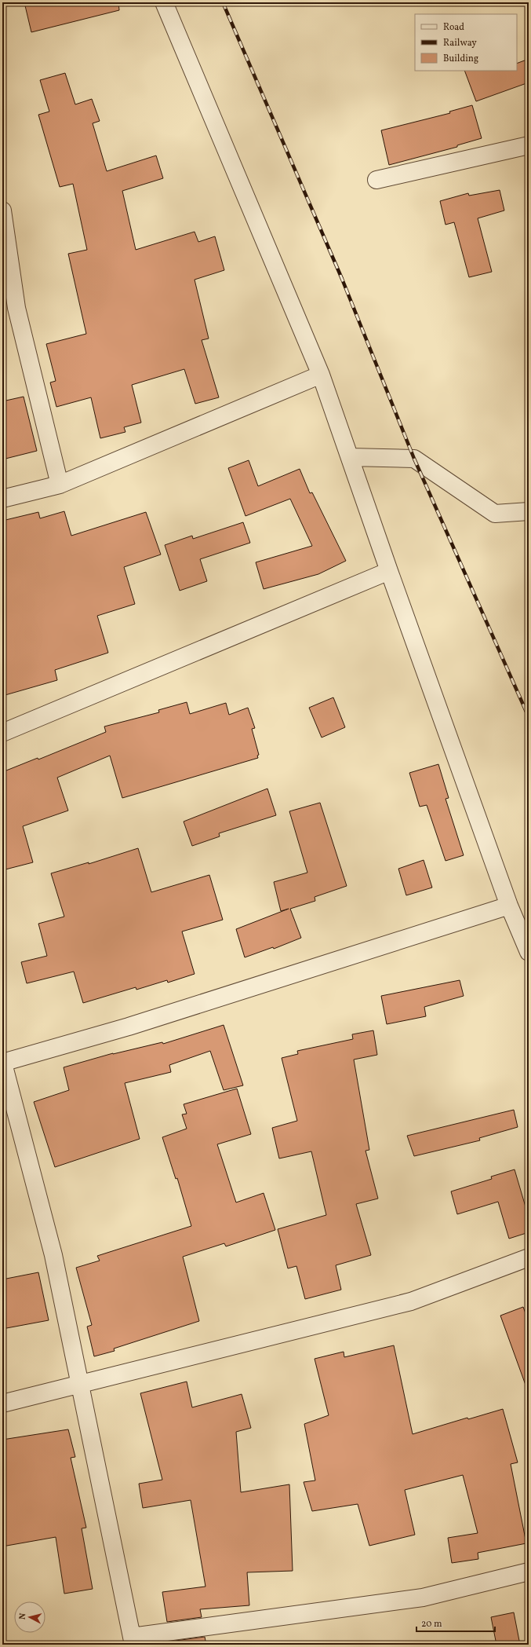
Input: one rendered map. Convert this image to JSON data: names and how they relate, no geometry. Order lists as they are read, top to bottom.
{
  "legend": ["Road", "Railway", "Building"],
  "scale_bar": "20 m",
  "north": "left"
}
